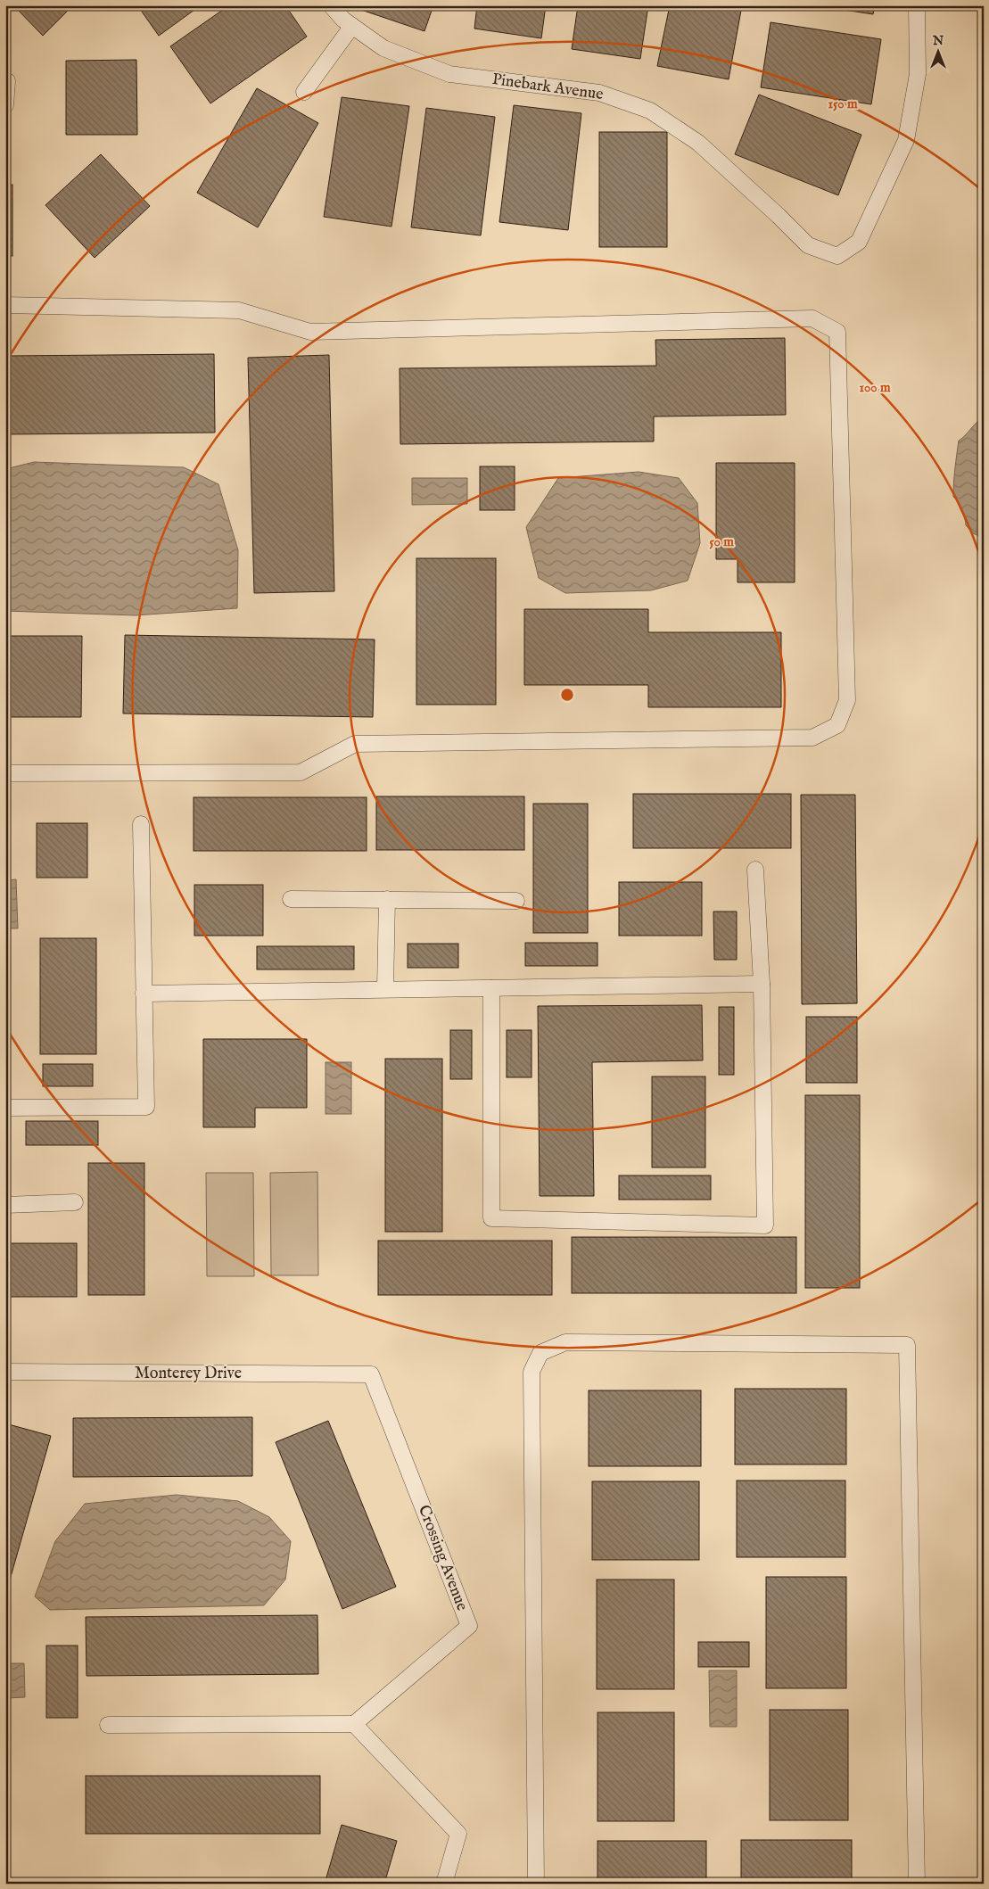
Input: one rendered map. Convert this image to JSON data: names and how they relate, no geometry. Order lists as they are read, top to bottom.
{
  "streets": {
    "lane": ["Pinebark Avenue", "Monterey Drive", "Crossing Avenue"]
  },
  "crossings": [
    ["Monterey Drive", "Crossing Avenue"]
  ],
  "north": "top",
  "rings": ["150 m", "100 m", "50 m"]
}
